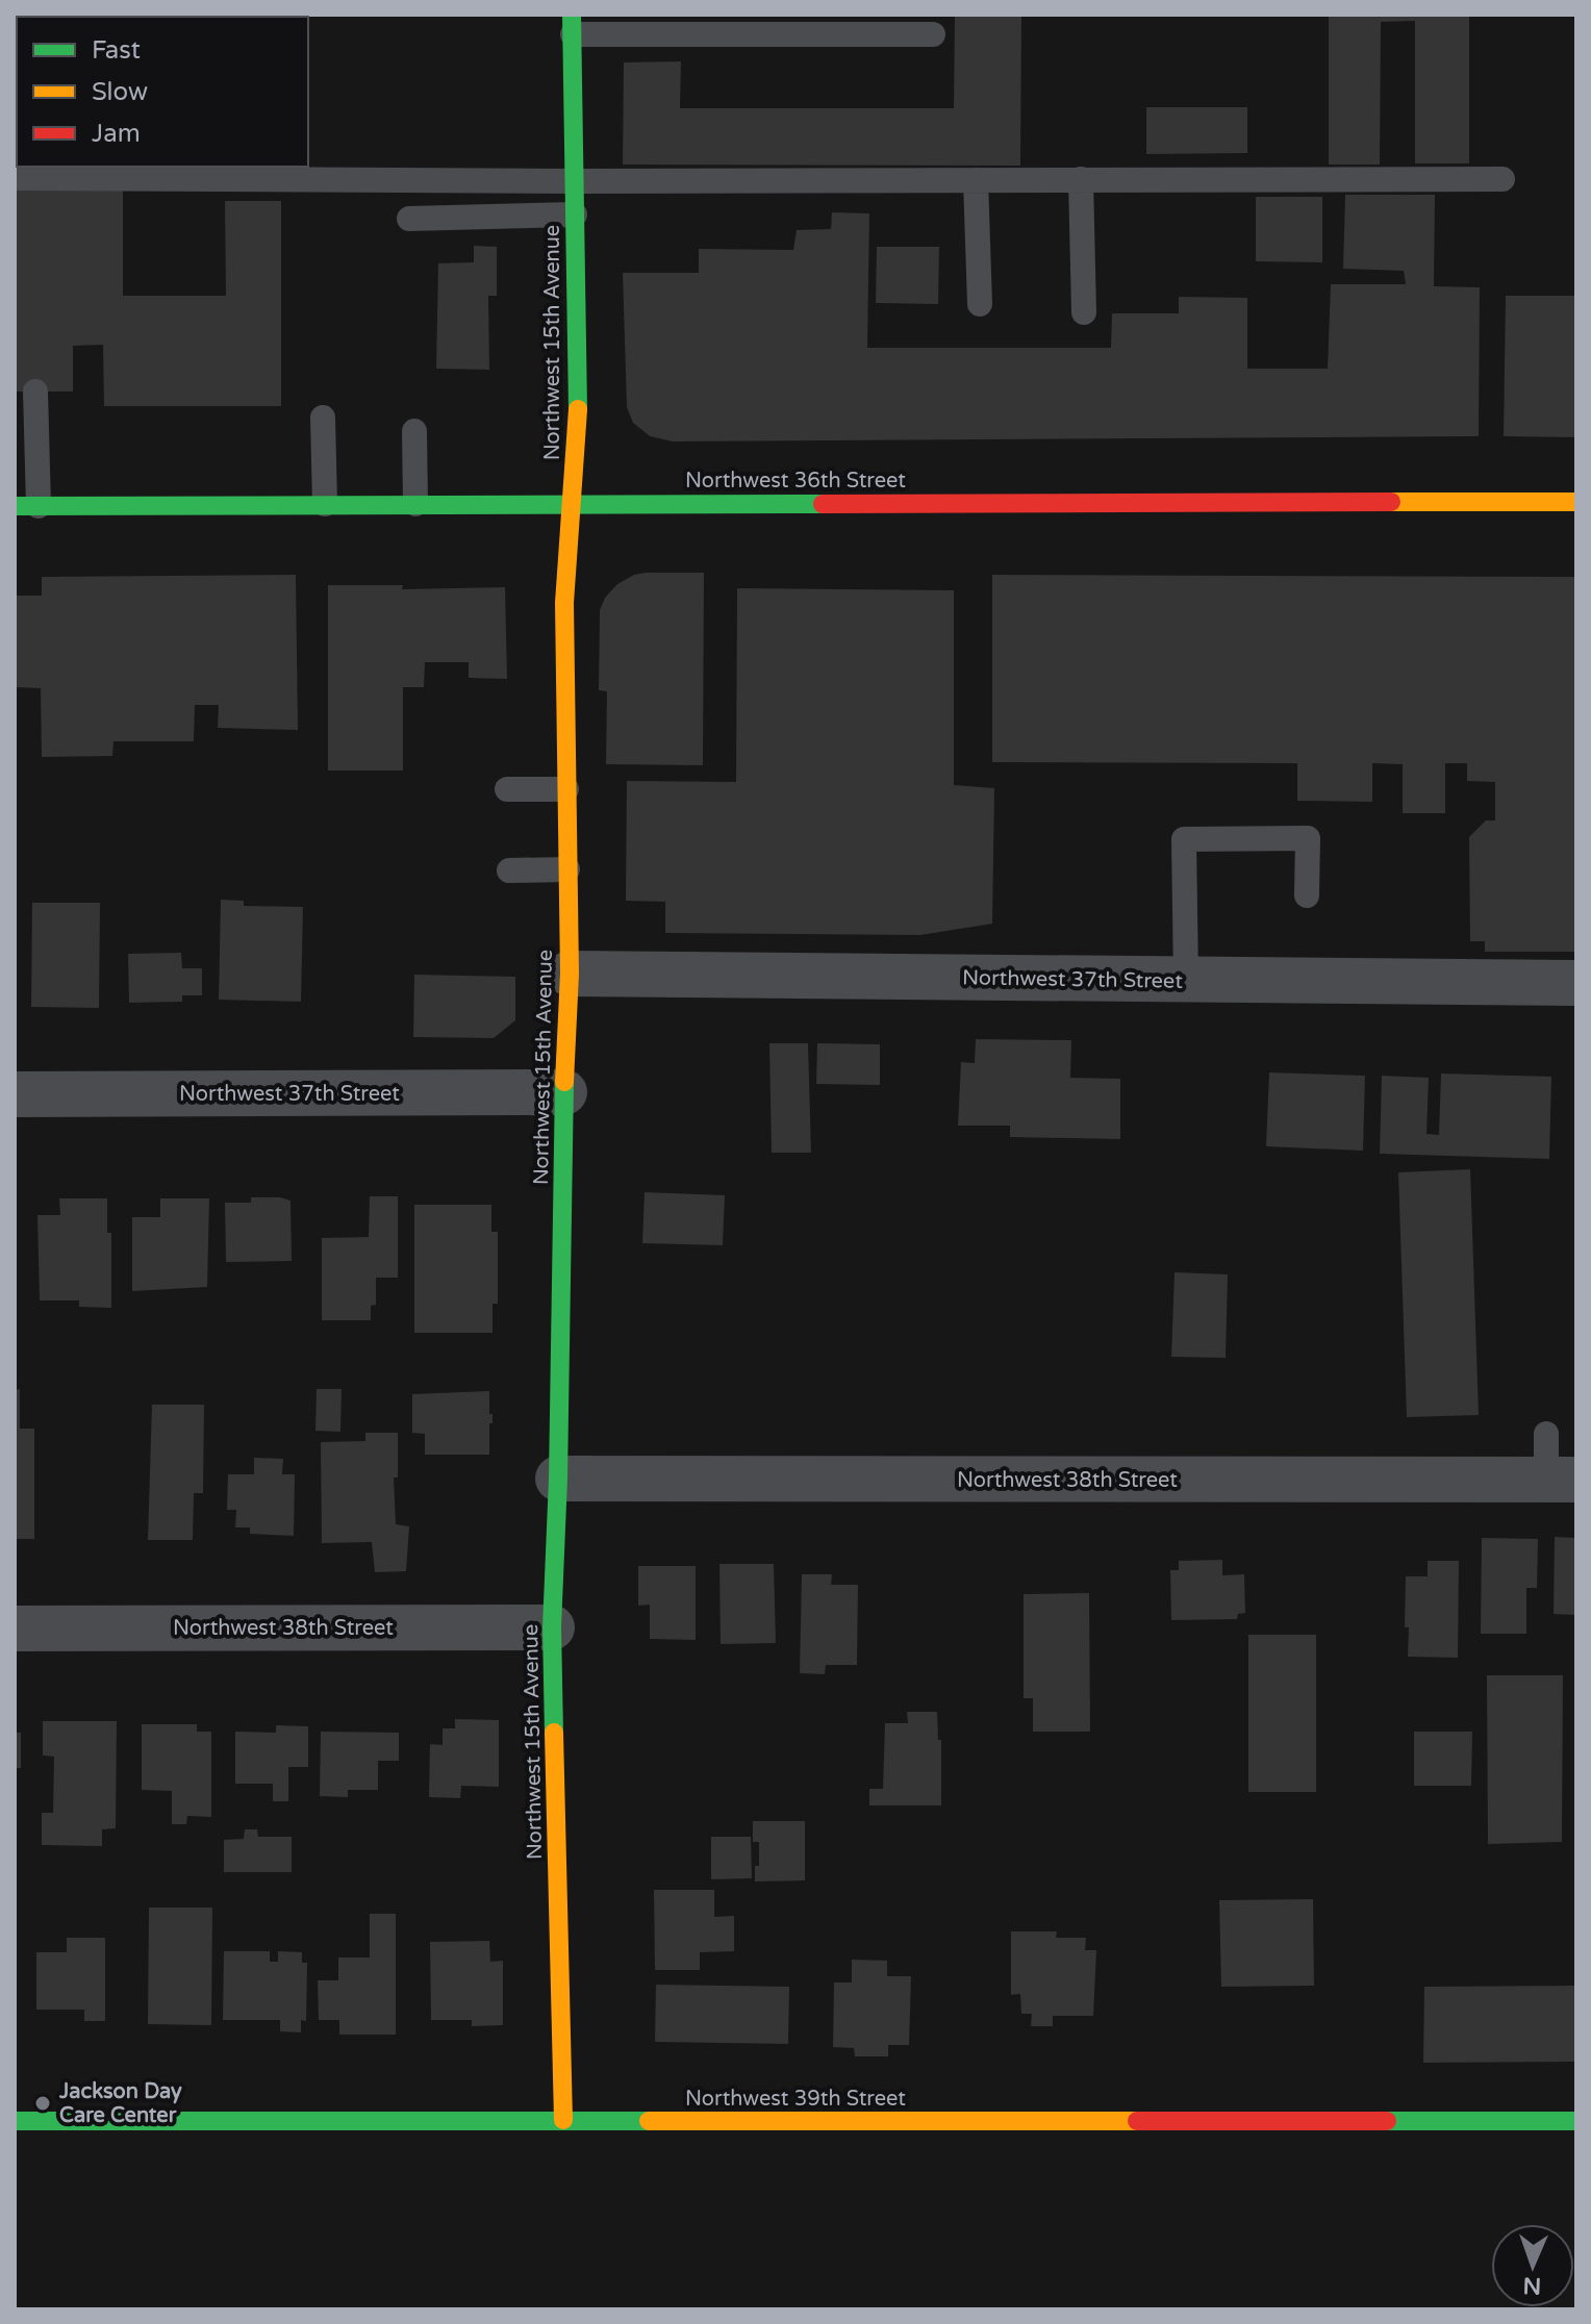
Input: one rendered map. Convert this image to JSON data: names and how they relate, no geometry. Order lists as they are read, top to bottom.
{
  "streets": {
    "main road": ["Northwest 15th Avenue", "Northwest 36th Street", "Northwest 39th Street"],
    "street": ["Northwest 37th Street", "Northwest 38th Street"]
  },
  "crossings": [
    ["Northwest 15th Avenue", "Northwest 36th Street"],
    ["Northwest 15th Avenue", "Northwest 37th Street"],
    ["Northwest 15th Avenue", "Northwest 38th Street"],
    ["Northwest 15th Avenue", "Northwest 39th Street"]
  ],
  "places": ["Jackson Day Care Center"],
  "legend": ["Fast", "Slow", "Jam"],
  "north": "bottom"
}
